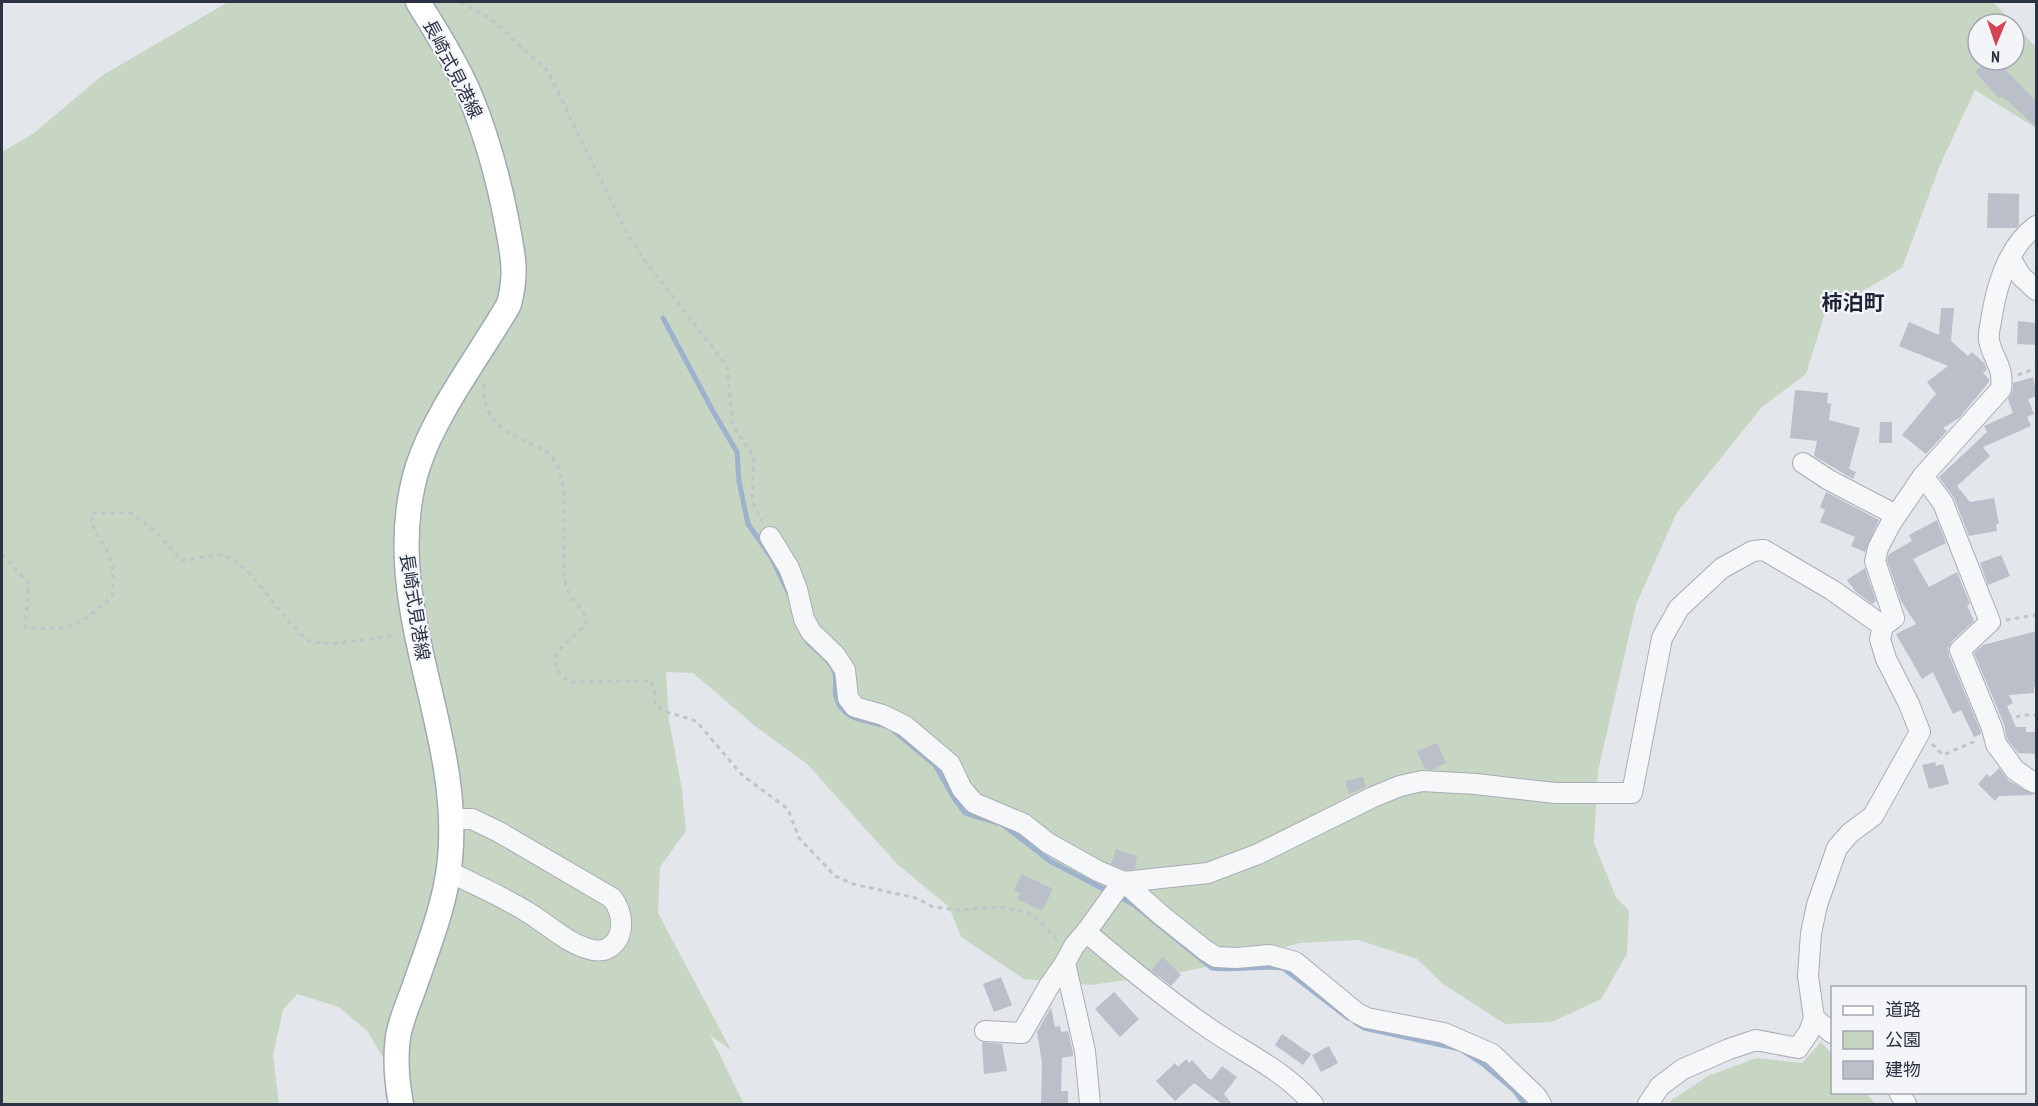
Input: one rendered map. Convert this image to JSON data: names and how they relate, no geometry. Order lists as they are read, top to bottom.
{
  "streets": {
    "main road": ["長崎式見港線"]
  },
  "districts": ["柿泊町"],
  "legend": ["道路", "公園", "建物"],
  "north": "bottom"
}
